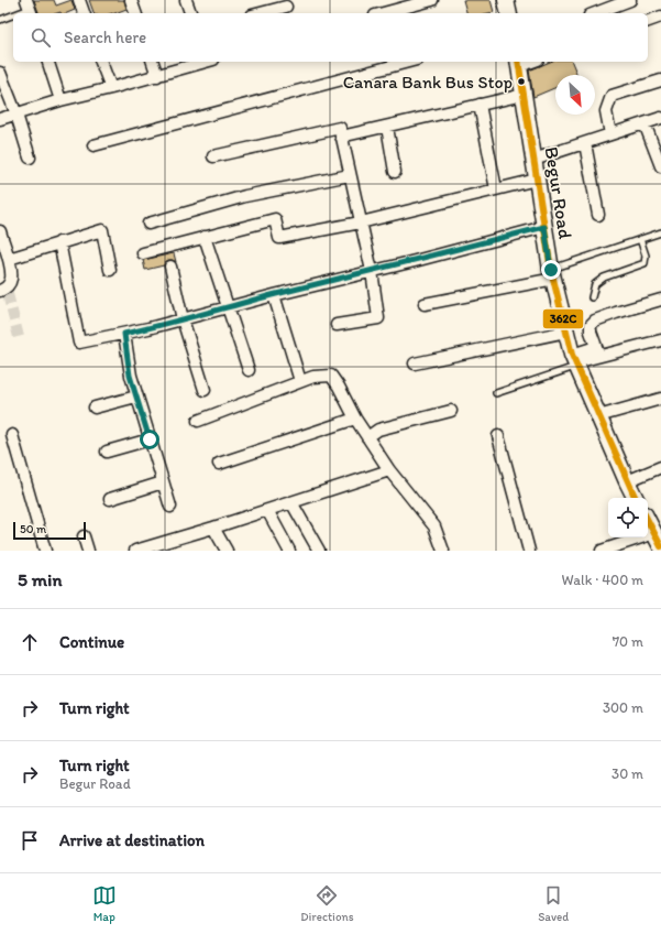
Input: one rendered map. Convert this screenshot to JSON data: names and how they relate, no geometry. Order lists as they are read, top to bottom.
{
  "streets": {
    "main road": ["Begur Road"]
  },
  "places": ["Canara Bank Bus Stop"],
  "lines": ["transit line 362C"],
  "scale_bar": "50 m",
  "north": "bottom right",
  "page": {
    "search": "Search here",
    "scale": "50 m",
    "heading": ["5 min", "Walk · 400 m"],
    "list": [
      ["Continue", "70 m"],
      ["Turn right", "300 m"],
      ["Turn right", "Begur Road", "30 m"],
      "Arrive at destination"
    ],
    "nav": ["Map", "Directions", "Saved"]
  }
}
